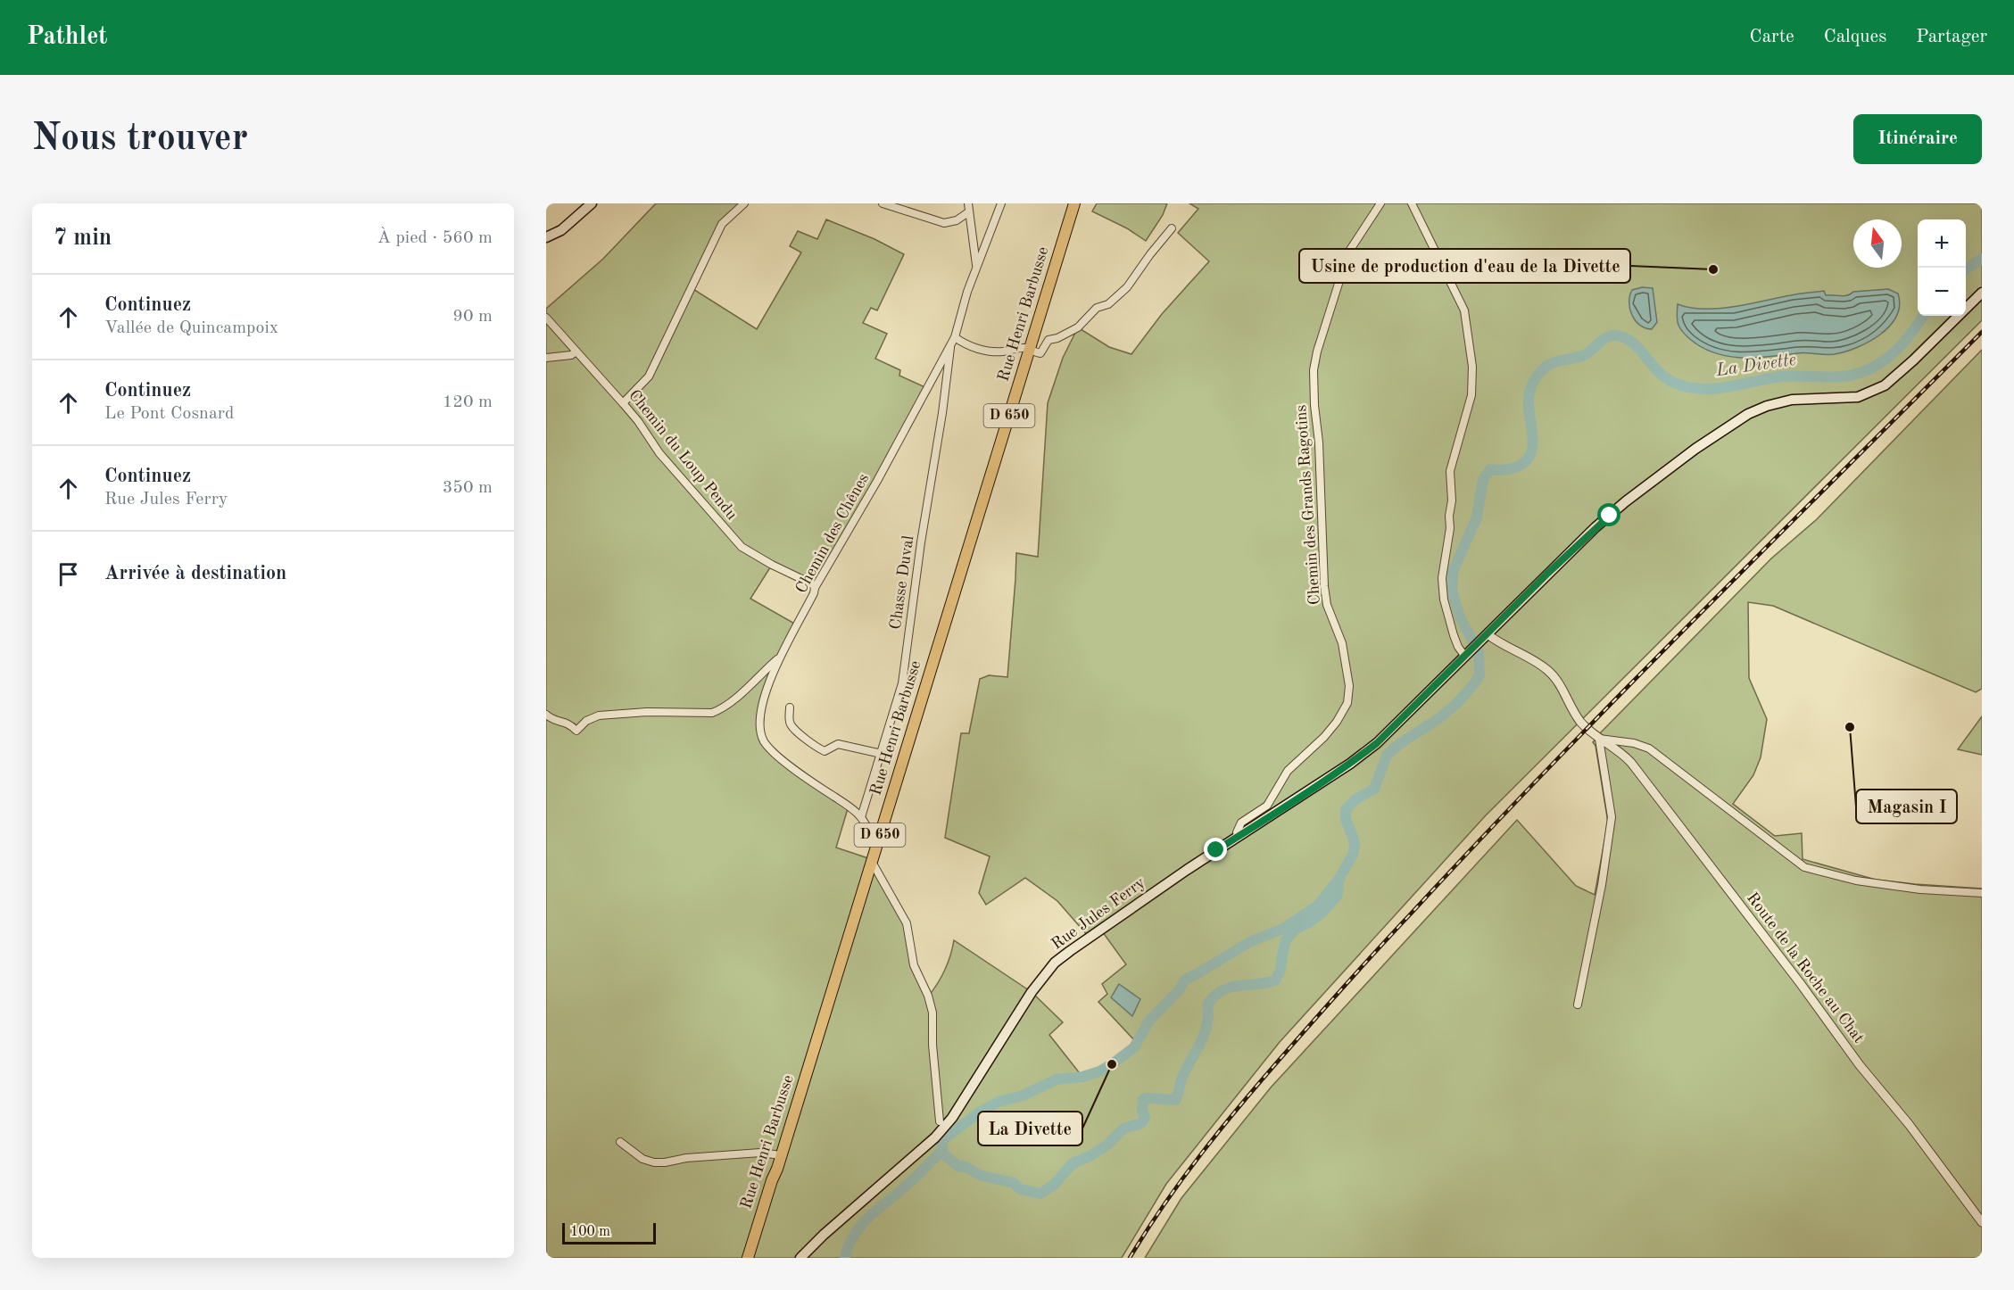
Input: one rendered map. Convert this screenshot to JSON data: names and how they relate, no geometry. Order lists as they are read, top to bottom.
{
  "streets": {
    "main road": ["Rue Henri Barbusse", "D 650", "Rue Jules Ferry"],
    "street": [
      "Chemin du Loup Pendu",
      "Chemin des Grands Ragotins",
      "Chemin des Chênes",
      "Chasse Duval",
      "Route de la Roche au Chat"
    ]
  },
  "crossings": [
    ["Rue Henri Barbusse", "D 650"],
    ["Rue Henri Barbusse", "Chemin des Chênes"],
    ["Chemin du Loup Pendu", "Chemin des Chênes"],
    ["Chemin des Grands Ragotins", "Rue Jules Ferry"],
    ["Chemin des Chênes", "Chasse Duval"],
    ["Rue Jules Ferry", "Route de la Roche au Chat"]
  ],
  "water": ["La Divette"],
  "places": ["Usine de production d'eau de la Divette", "Magasin I", "La Divette"],
  "scale_bar": "100 m",
  "north": "top",
  "page": {
    "header": "Pathlet",
    "nav": ["Carte", "Calques", "Partager"],
    "buttons": "Itinéraire",
    "title": "Nous trouver",
    "heading": ["7 min", "À pied · 560 m"],
    "map_buttons": ["+", "−"],
    "list": [
      ["Continuez", "Vallée de Quincampoix", "90 m"],
      ["Continuez", "Le Pont Cosnard", "120 m"],
      ["Continuez", "Rue Jules Ferry", "350 m"],
      "Arrivée à destination"
    ],
    "scale": "100 m"
  }
}
